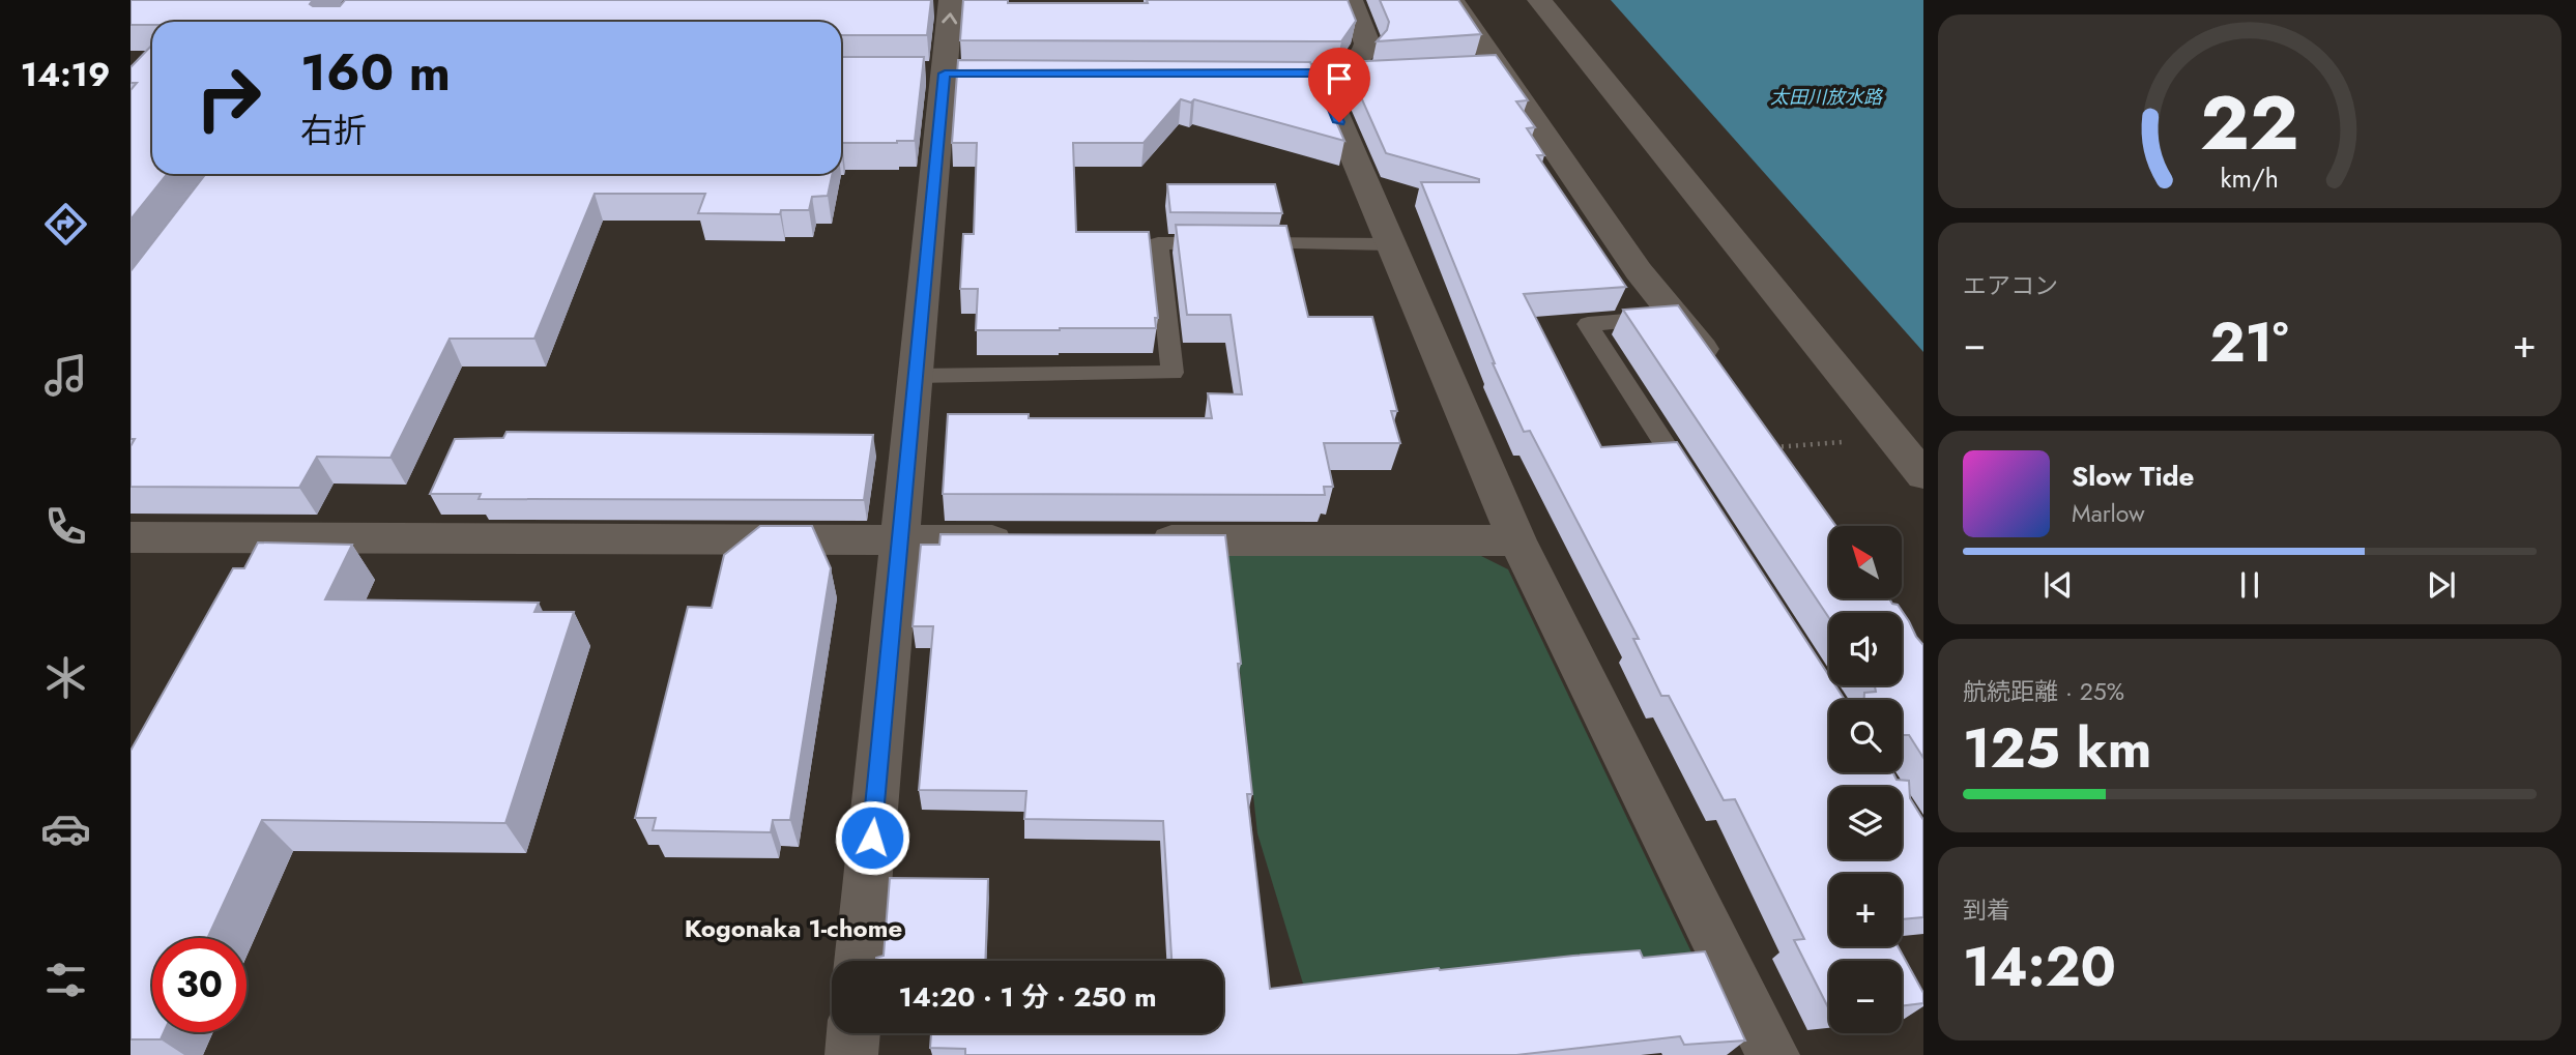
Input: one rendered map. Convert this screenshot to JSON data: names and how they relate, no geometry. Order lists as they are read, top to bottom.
{
  "districts": ["Kogonaka 1-chome"],
  "water": ["太田川放水路"],
  "north": "top left",
  "page": {
    "tabs": "14:19",
    "turn": ["160 m", "右折"],
    "tile": [
      "エアコン",
      ["航続距離 · 25%", "125 km"],
      ["到着", "14:20"]
    ],
    "heat": ["−", "21°", "+"],
    "song": ["Slow Tide", "Marlow"],
    "map_buttons": ["+", "−"],
    "limit": "30",
    "trip": "14:20 · 1 分 · 250 m",
    "gauge": ["22", "km/h"]
  }
}
